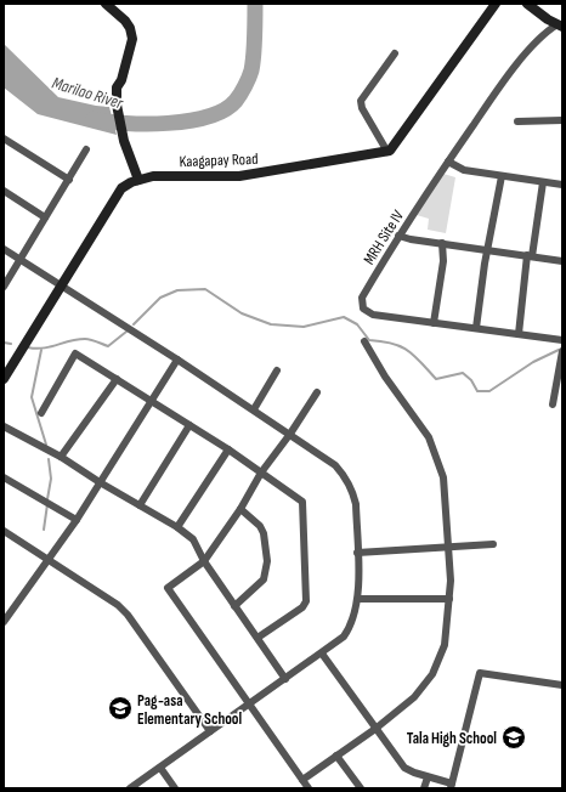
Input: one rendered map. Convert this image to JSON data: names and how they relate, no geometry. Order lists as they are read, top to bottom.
{
  "streets": {
    "street": ["Kaagapay Road", "MRH Site IV"]
  },
  "water": ["Marilao River"],
  "places": {
    "school or university": ["Pag-asa Elementary School", "Tala High School"]
  }
}
